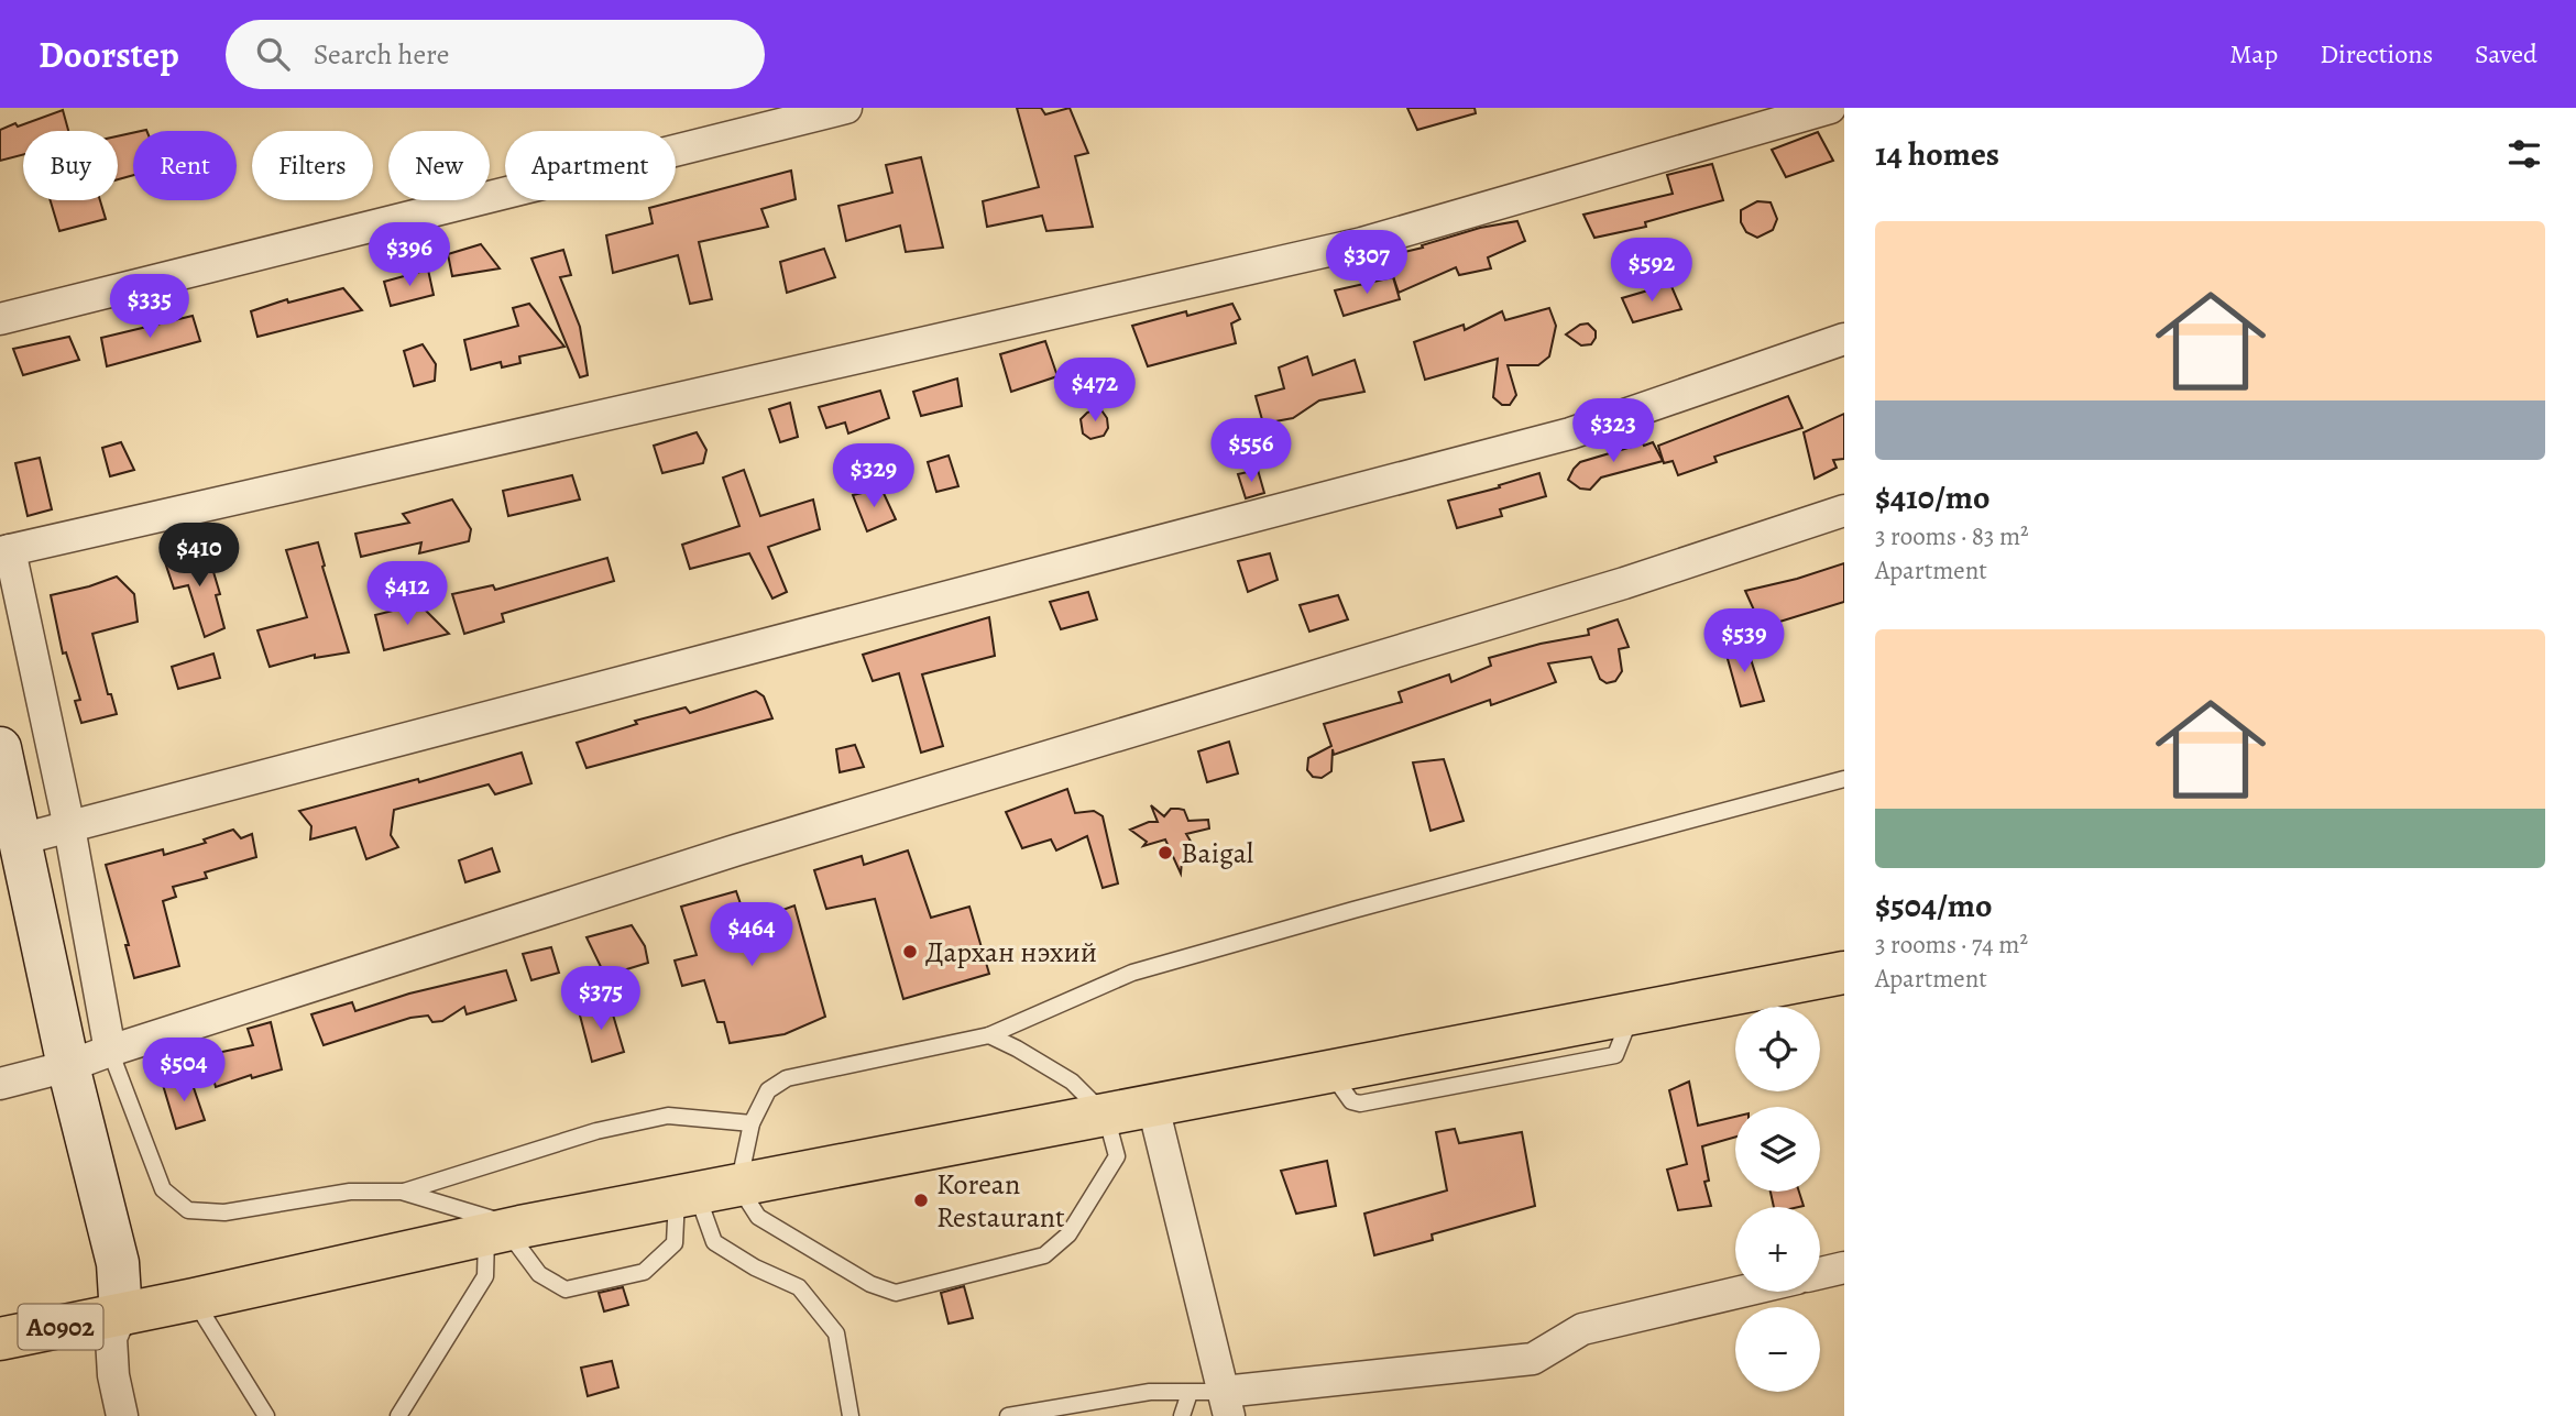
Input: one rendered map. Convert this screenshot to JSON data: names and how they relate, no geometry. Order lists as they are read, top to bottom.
{
  "streets": {
    "highway": ["A0902"]
  },
  "places": ["Baigal", "Дархан нэхий", "Korean Restaurant"],
  "page": {
    "header": "Doorstep",
    "search": "Search here",
    "nav": ["Map", "Directions", "Saved"],
    "heading": "14 homes",
    "chip": [
      "Buy",
      "Rent",
      "Filters",
      "New",
      "Apartment"
    ],
    "list": [
      {
        "name": "$410/mo",
        "note": "3 rooms · 83 m² · Apartment"
      },
      {
        "name": "$504/mo",
        "note": "3 rooms · 74 m² · Apartment"
      }
    ],
    "price": [
      "$396",
      "$307",
      "$592",
      "$335",
      "$472",
      "$323",
      "$556",
      "$329",
      "$410",
      "$412",
      "$539",
      "$464",
      "$375",
      "$504"
    ],
    "map_buttons": ["+", "−"]
  }
}
